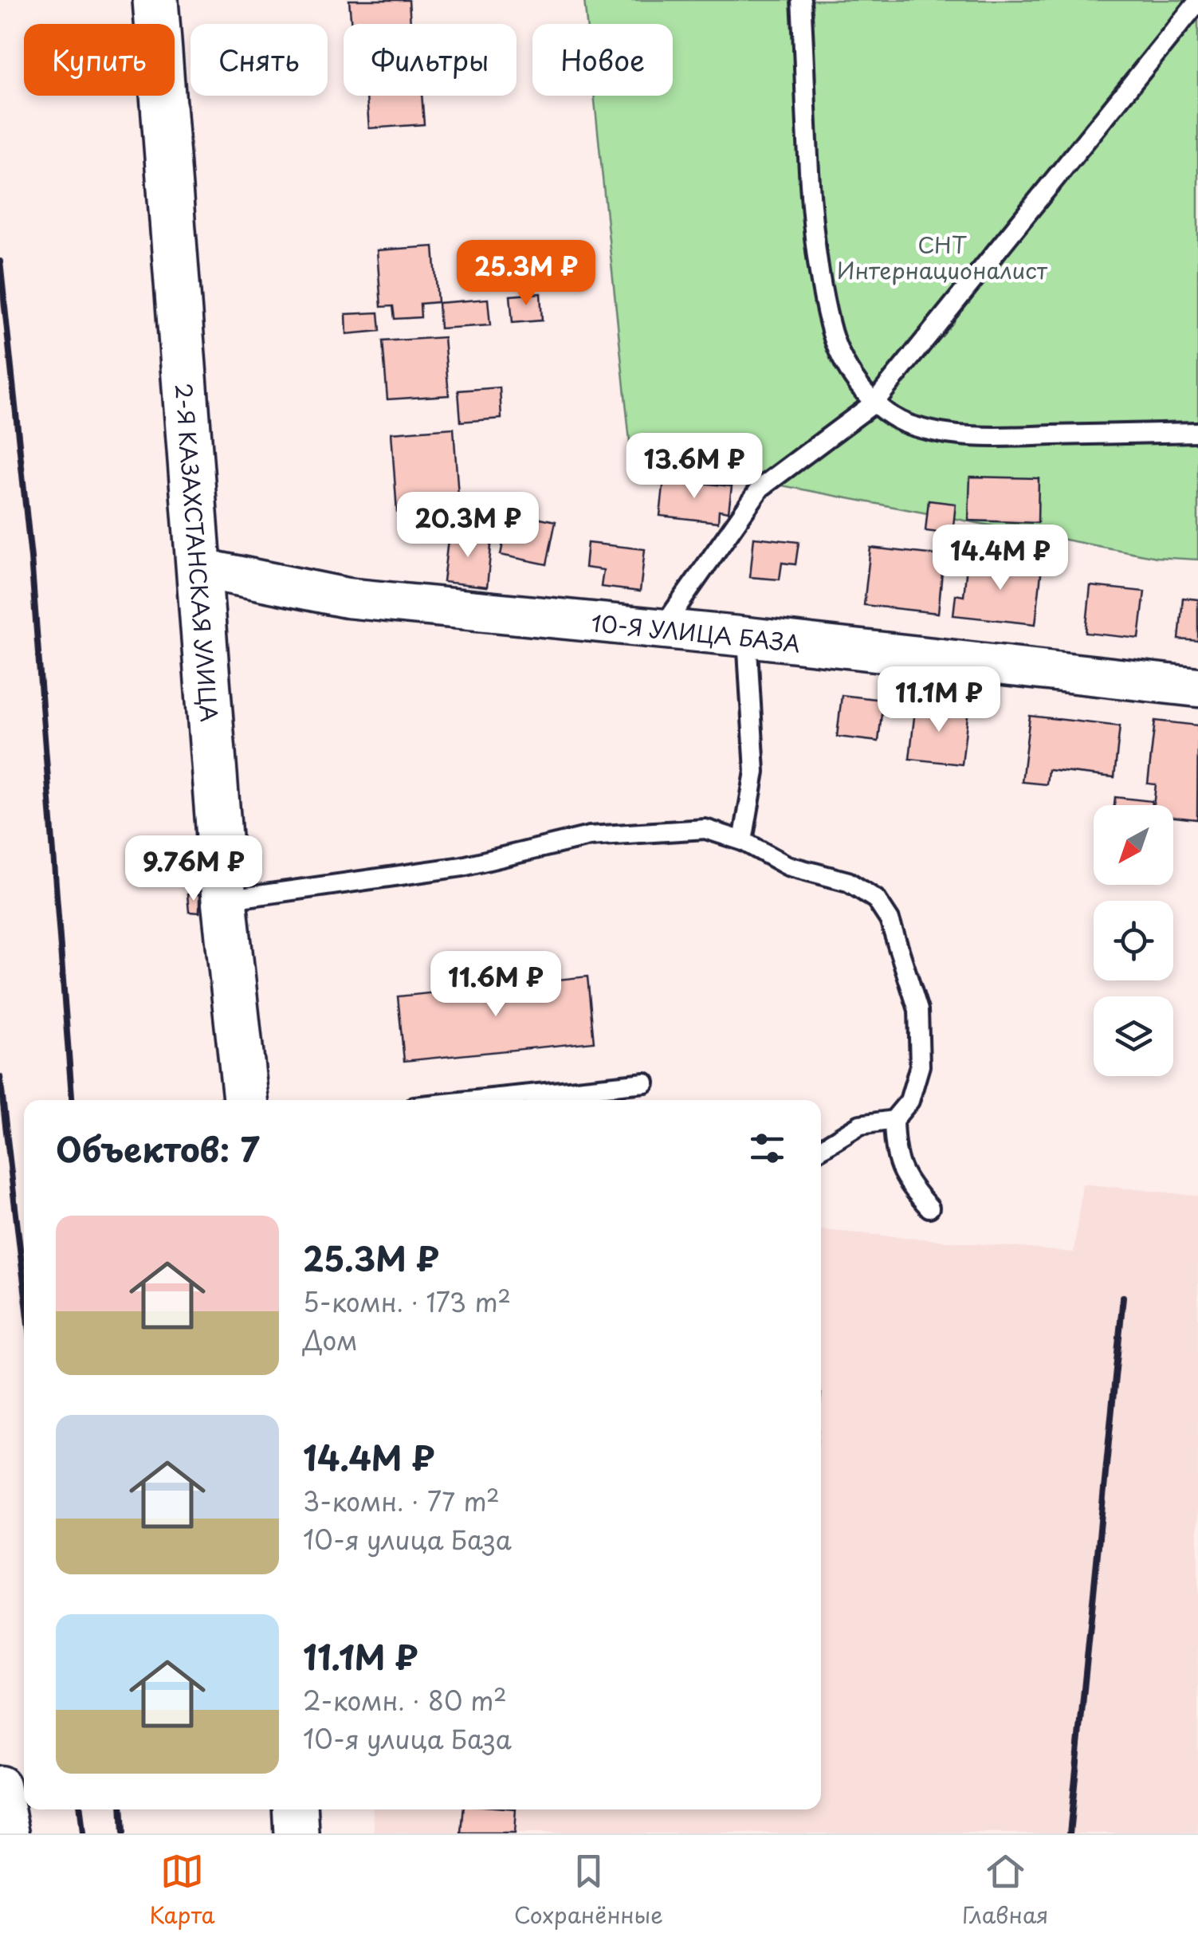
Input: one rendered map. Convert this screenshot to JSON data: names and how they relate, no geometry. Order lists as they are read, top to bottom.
{
  "streets": {
    "street": ["2-Я КАЗАХСТАНСКАЯ УЛИЦА", "10-Я УЛИЦА БАЗА"]
  },
  "crossings": [
    ["2-Я КАЗАХСТАНСКАЯ УЛИЦА", "10-Я УЛИЦА БАЗА"]
  ],
  "parks": ["СНТ Интернационалист"],
  "north": "bottom left",
  "page": {
    "chip": [
      "Купить",
      "Снять",
      "Фильтры",
      "Новое"
    ],
    "price": [
      "25.3M ₽",
      "13.6M ₽",
      "20.3M ₽",
      "14.4M ₽",
      "11.1M ₽",
      "9.76M ₽",
      "11.6M ₽"
    ],
    "heading": "Объектов: 7",
    "list": [
      {
        "name": "25.3M ₽",
        "note": "5-комн. · 173 m² · Дом"
      },
      {
        "name": "14.4M ₽",
        "note": "3-комн. · 77 m² · 10-я улица База"
      },
      {
        "name": "11.1M ₽",
        "note": "2-комн. · 80 m² · 10-я улица База"
      }
    ],
    "tabs": ["Карта", "Сохранённые", "Главная"]
  }
}
